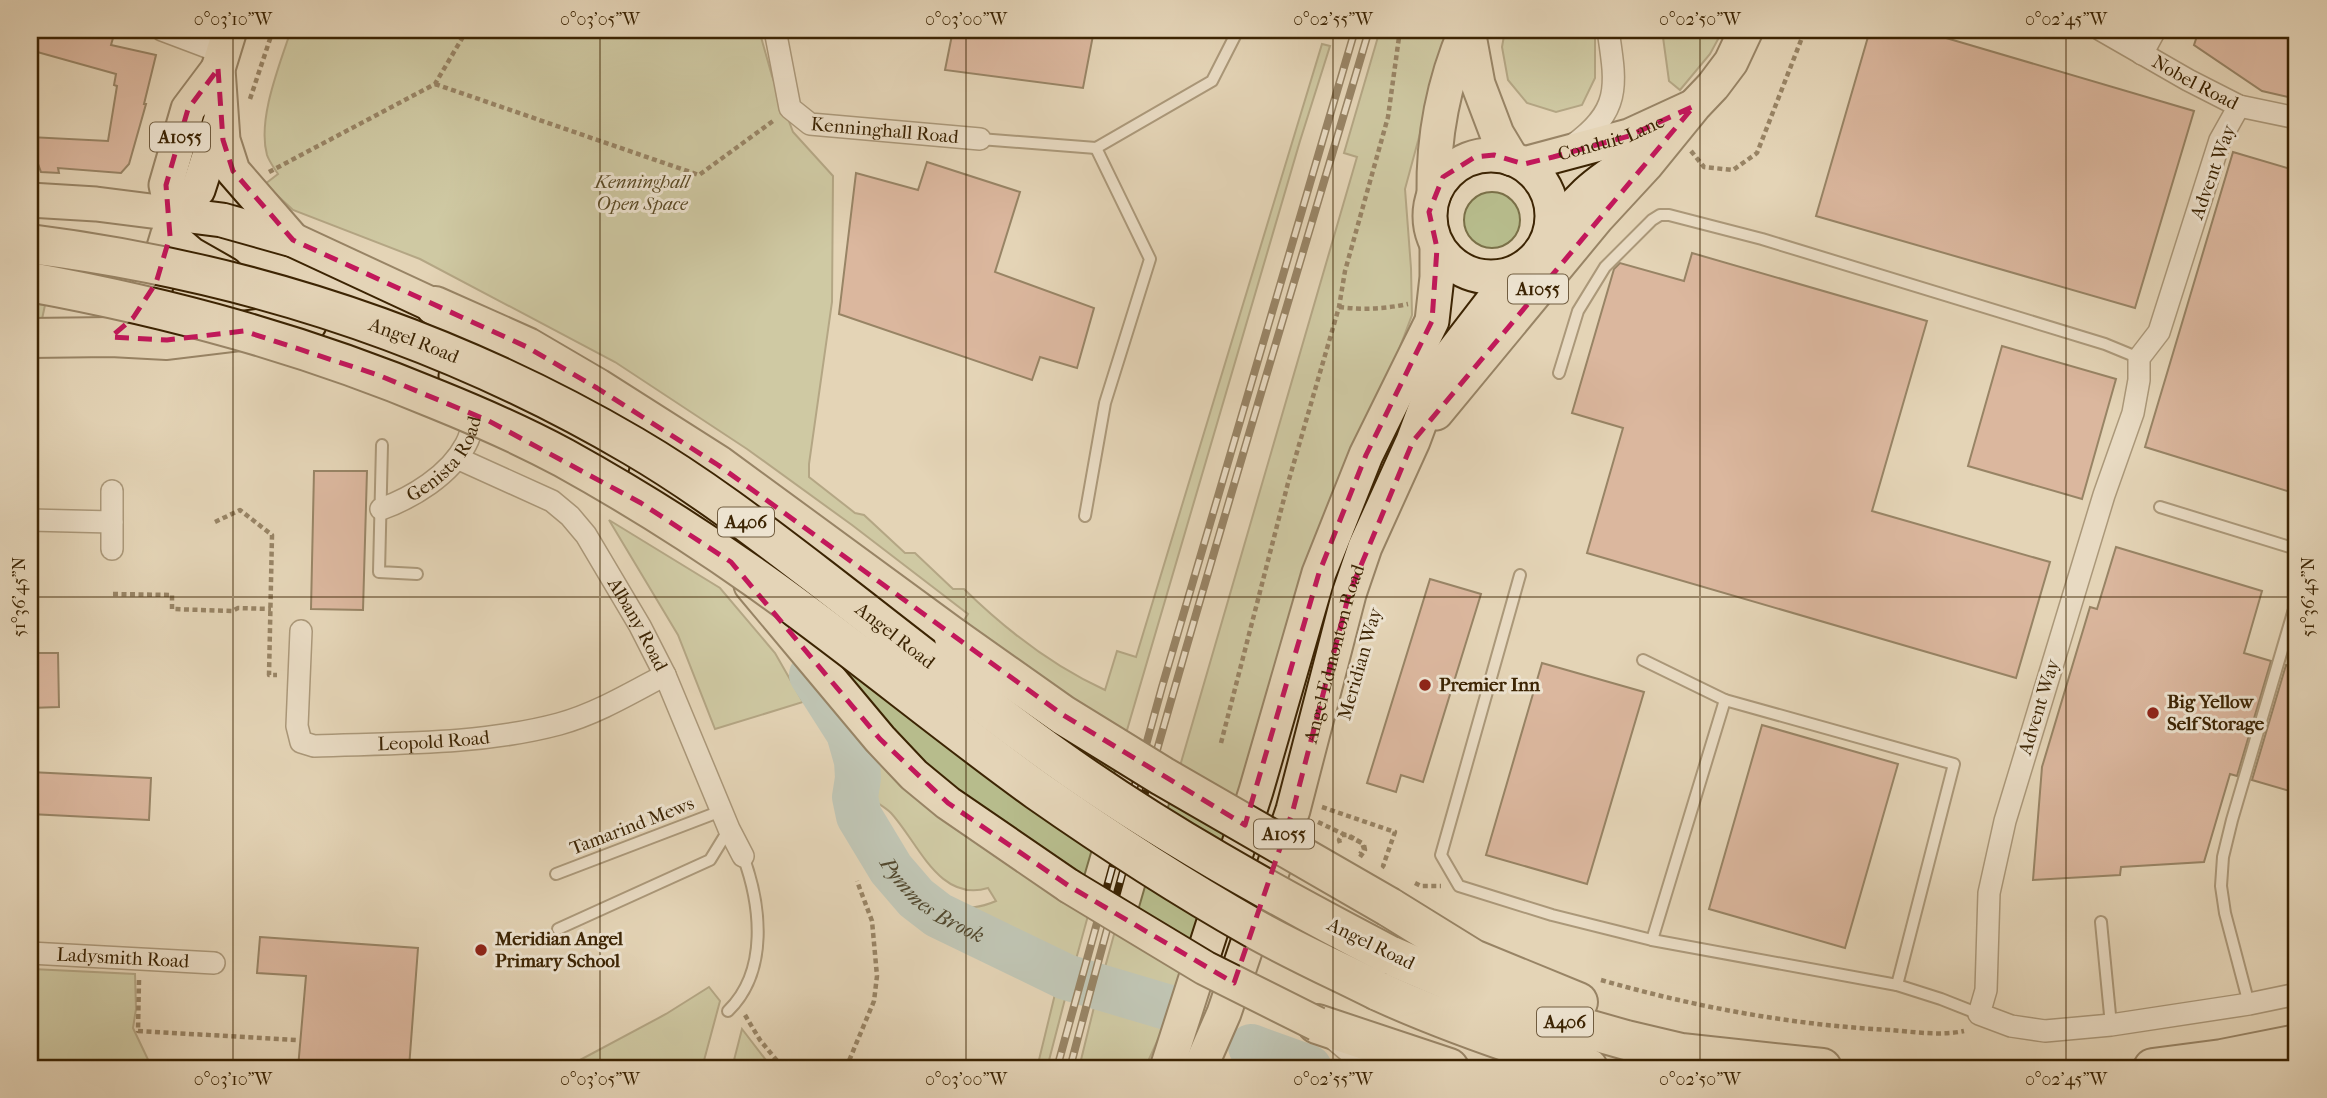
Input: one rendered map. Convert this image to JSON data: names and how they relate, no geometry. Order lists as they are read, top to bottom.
{
  "streets": {
    "highway": ["Angel Road", "A406"],
    "main road": ["A1055", "Conduit Lane", "Angel Edmonton Road"],
    "street": [
      "Nobel Road",
      "Kenninghall Road",
      "Advent Way",
      "Genista Road",
      "Albany Road",
      "Leopold Road",
      "Ladysmith Road"
    ],
    "lane": ["Tamarind Mews"]
  },
  "crossings": [
    ["Nobel Road", "Advent Way"],
    ["A1055", "Conduit Lane"],
    ["A1055", "Angel Road"],
    ["A1055", "Angel Edmonton Road"],
    ["Conduit Lane", "Angel Edmonton Road"],
    ["Angel Road", "Genista Road"],
    ["Angel Road", "A406"],
    ["Genista Road", "Albany Road"],
    ["Albany Road", "Leopold Road"],
    ["Albany Road", "Tamarind Mews"]
  ],
  "water": ["Pymmes Brook"],
  "parks": ["Kenninghall Open Space"],
  "places": ["Premier Inn", "Big Yellow Self Storage", "Meridian Angel Primary School"],
  "coordinates": [
    "0°03'10\"W",
    "0°03'05\"W",
    "0°03'00\"W",
    "0°02'55\"W",
    "0°02'50\"W",
    "0°02'45\"W",
    "51°36'45\"N"
  ]
}
